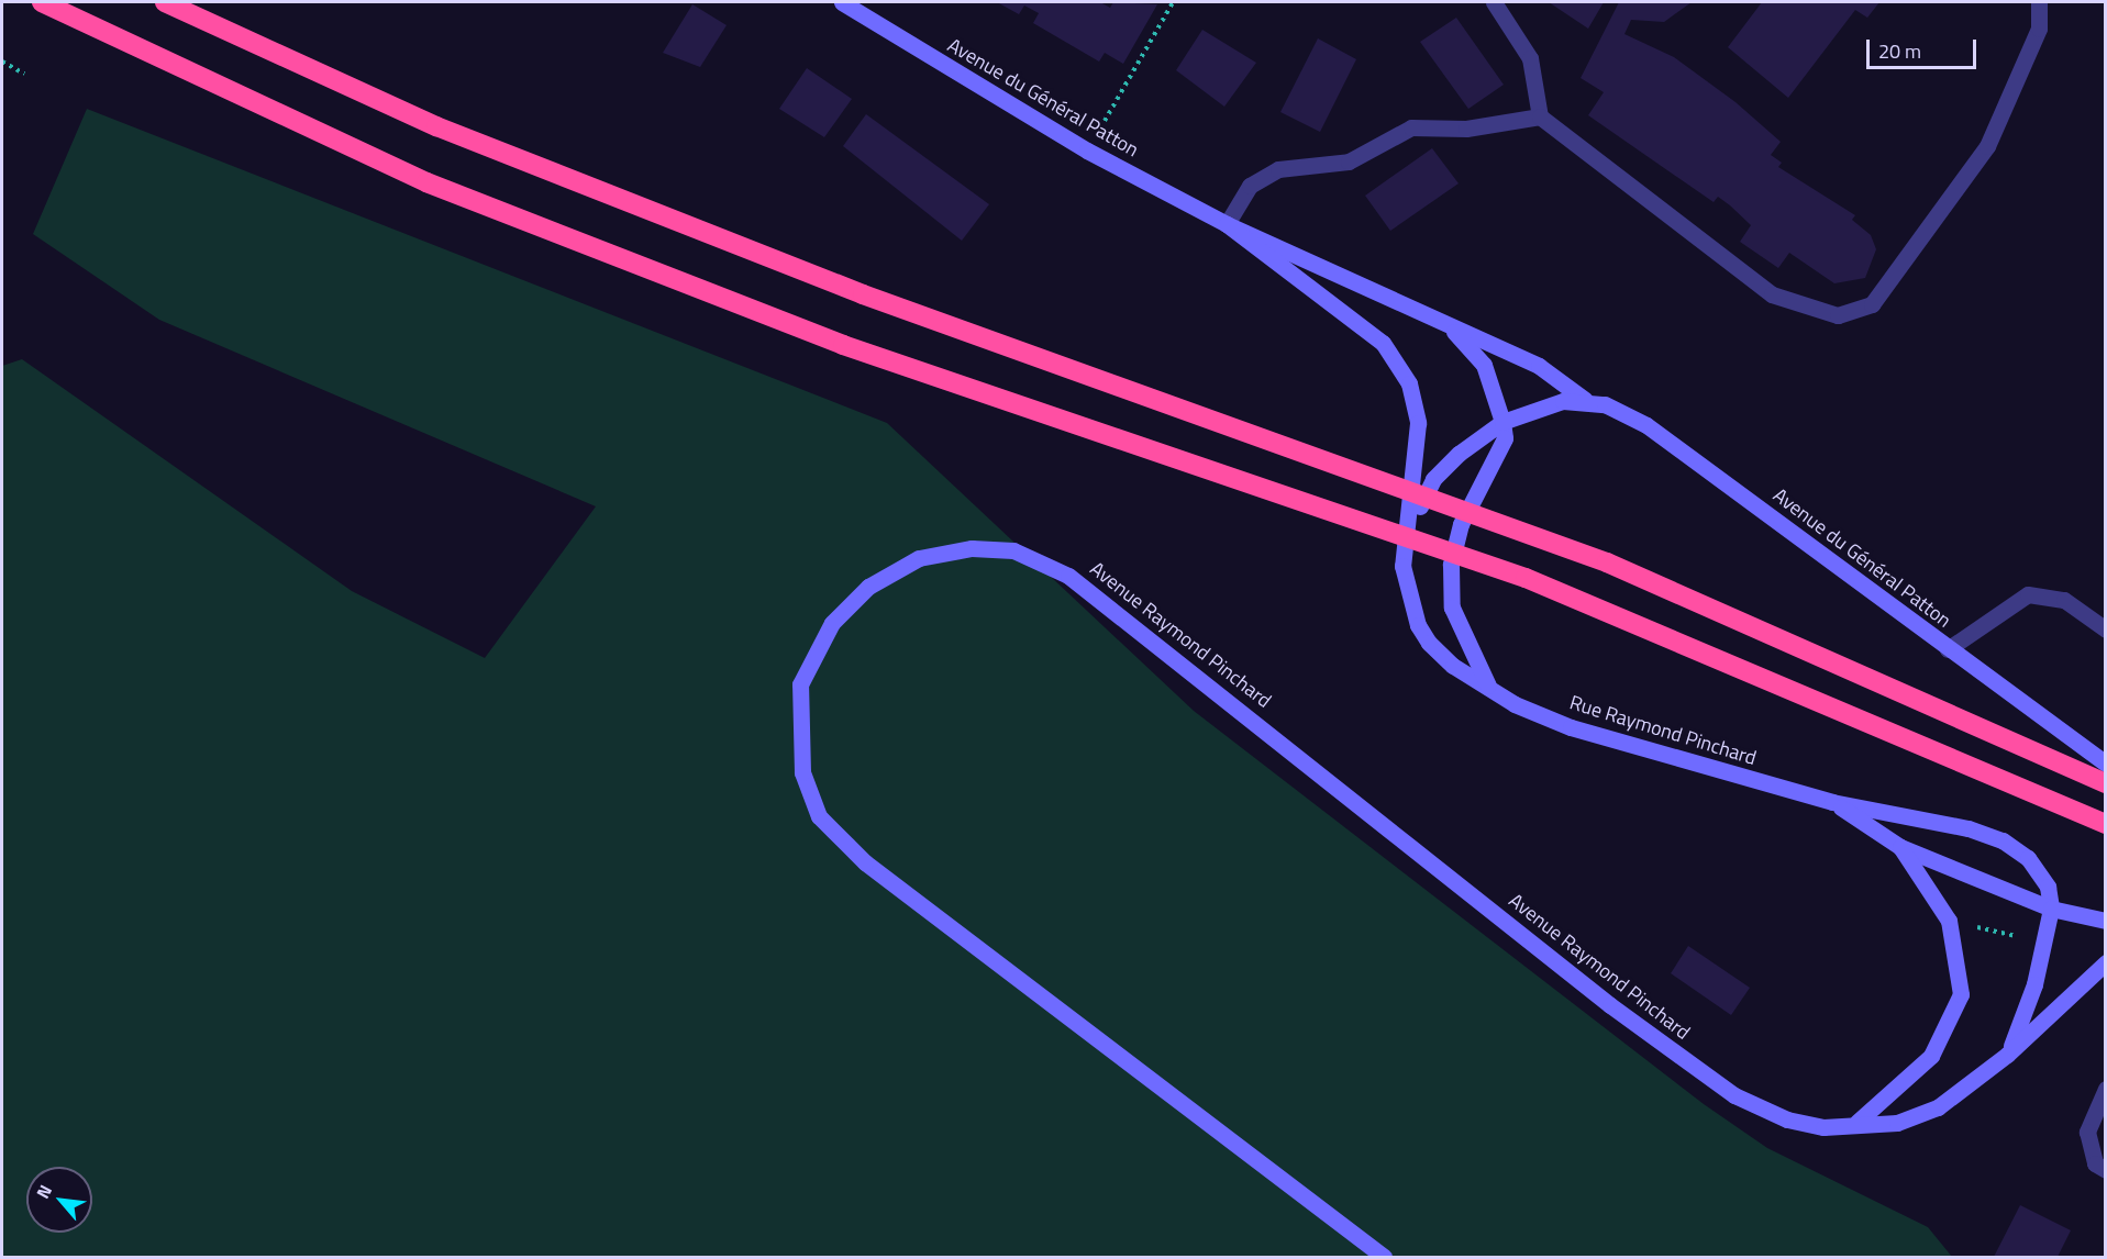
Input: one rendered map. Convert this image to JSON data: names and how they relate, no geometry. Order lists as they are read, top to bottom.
{
  "streets": {
    "street": ["Avenue du Général Patton", "Avenue Raymond Pinchard", "Rue Raymond Pinchard"]
  },
  "crossings": [
    ["Avenue du Général Patton", "Rue Raymond Pinchard"],
    ["Avenue Raymond Pinchard", "Rue Raymond Pinchard"]
  ],
  "scale_bar": "20 m",
  "north": "top left"
}
